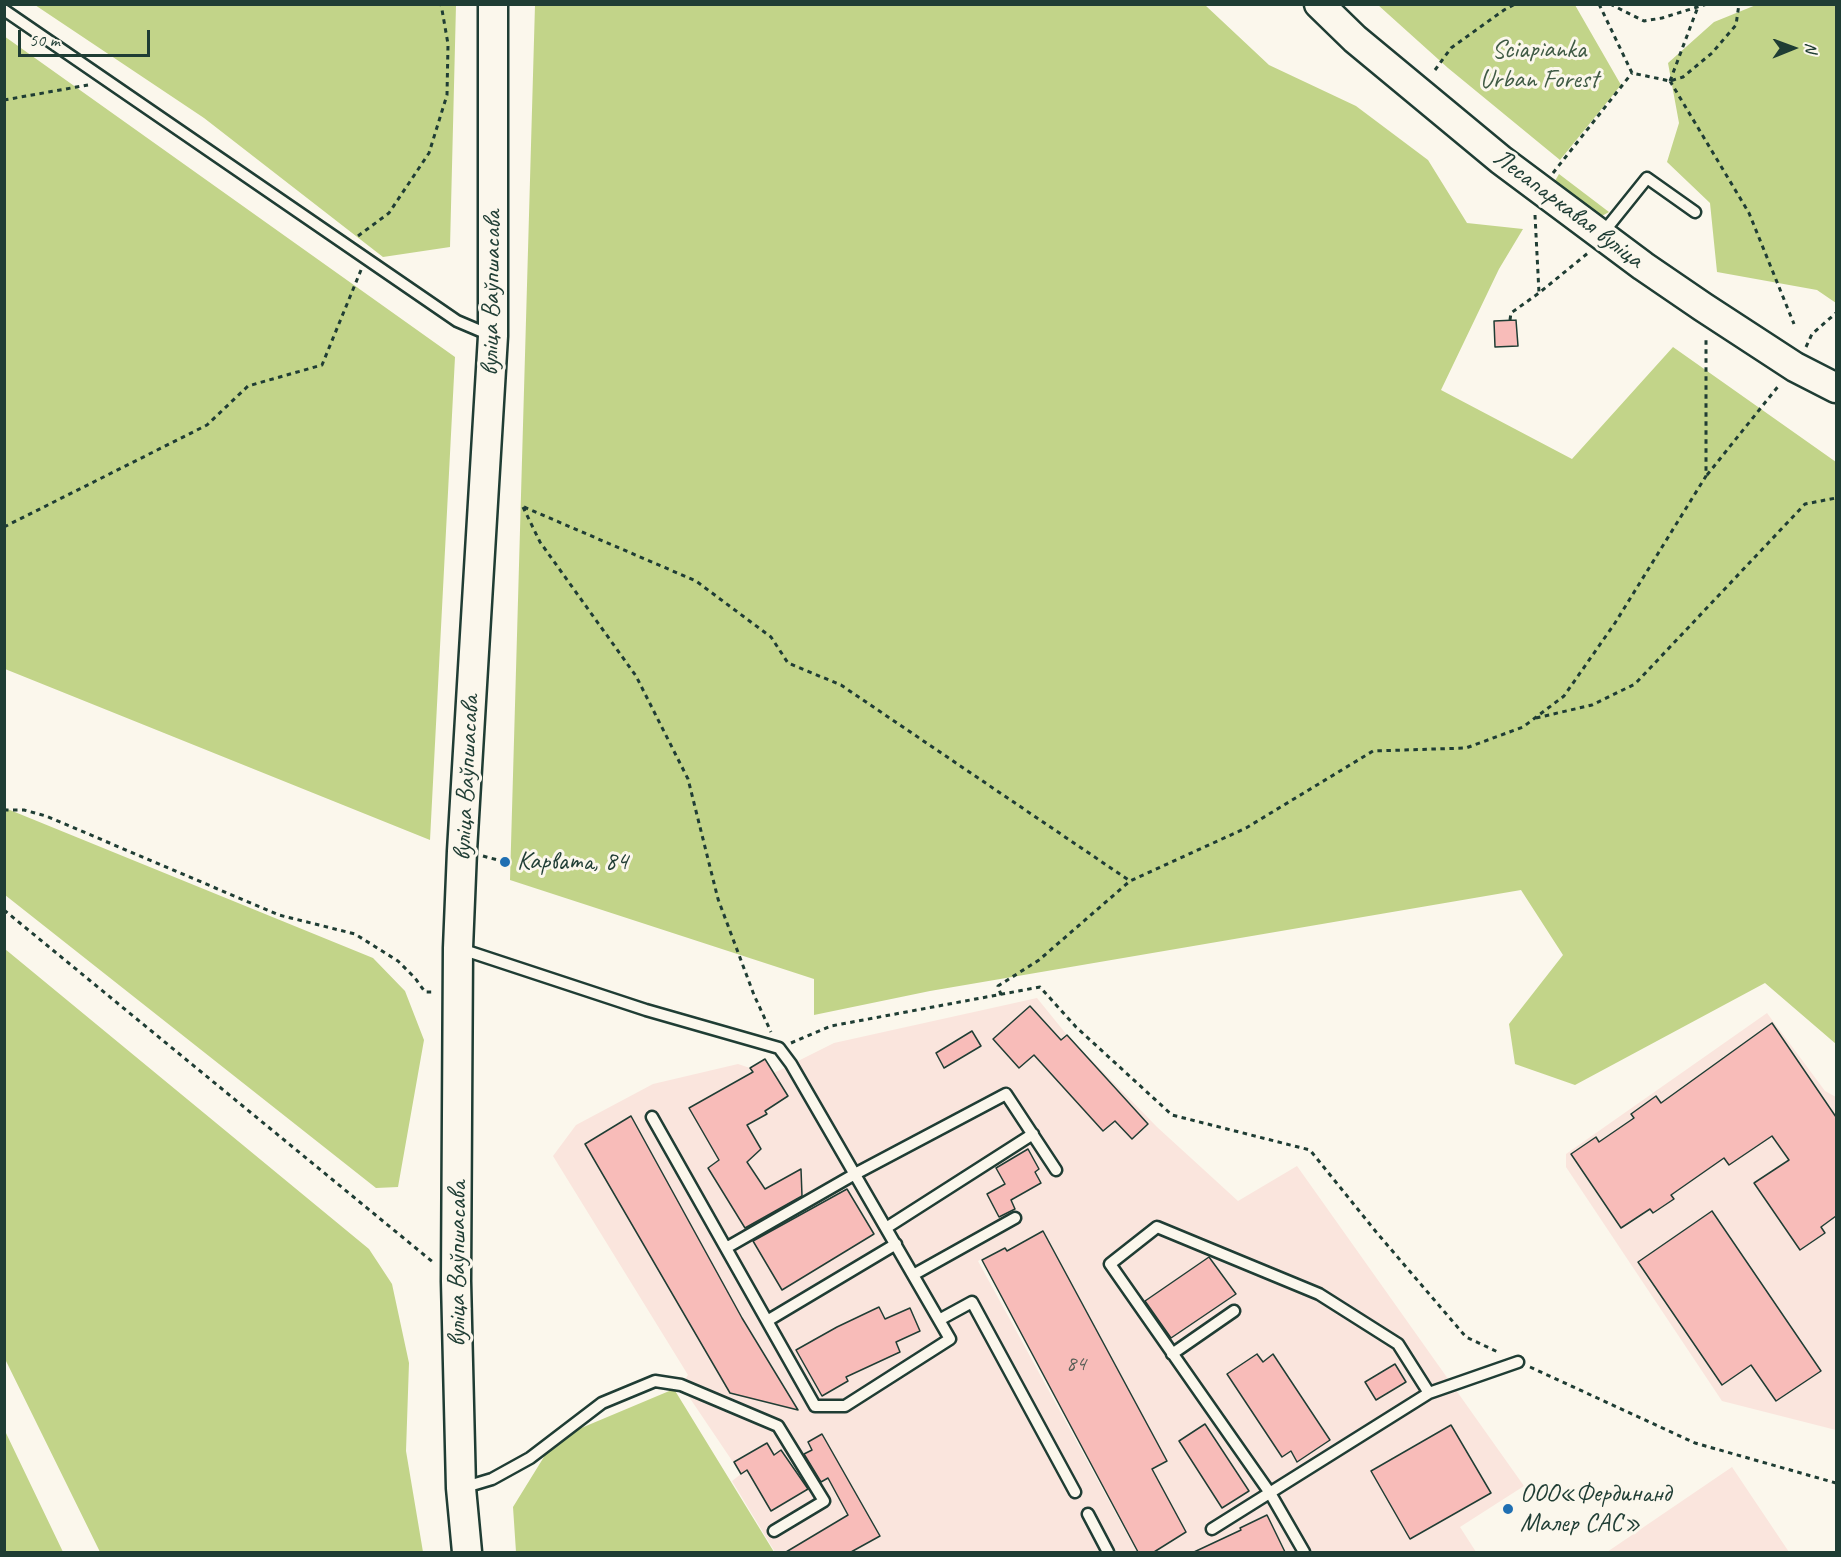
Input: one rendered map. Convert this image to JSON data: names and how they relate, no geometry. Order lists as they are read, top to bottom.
{
  "streets": {
    "main road": ["Лесапаркавая вуліца", "вуліца Ваўпшасава"]
  },
  "parks": ["Sciapianka Urban Forest"],
  "places": ["Карвата, 84", "ООО«Фердинанд Малер САС»"],
  "house_numbers": ["84"],
  "scale_bar": "50 m",
  "north": "right"
}
